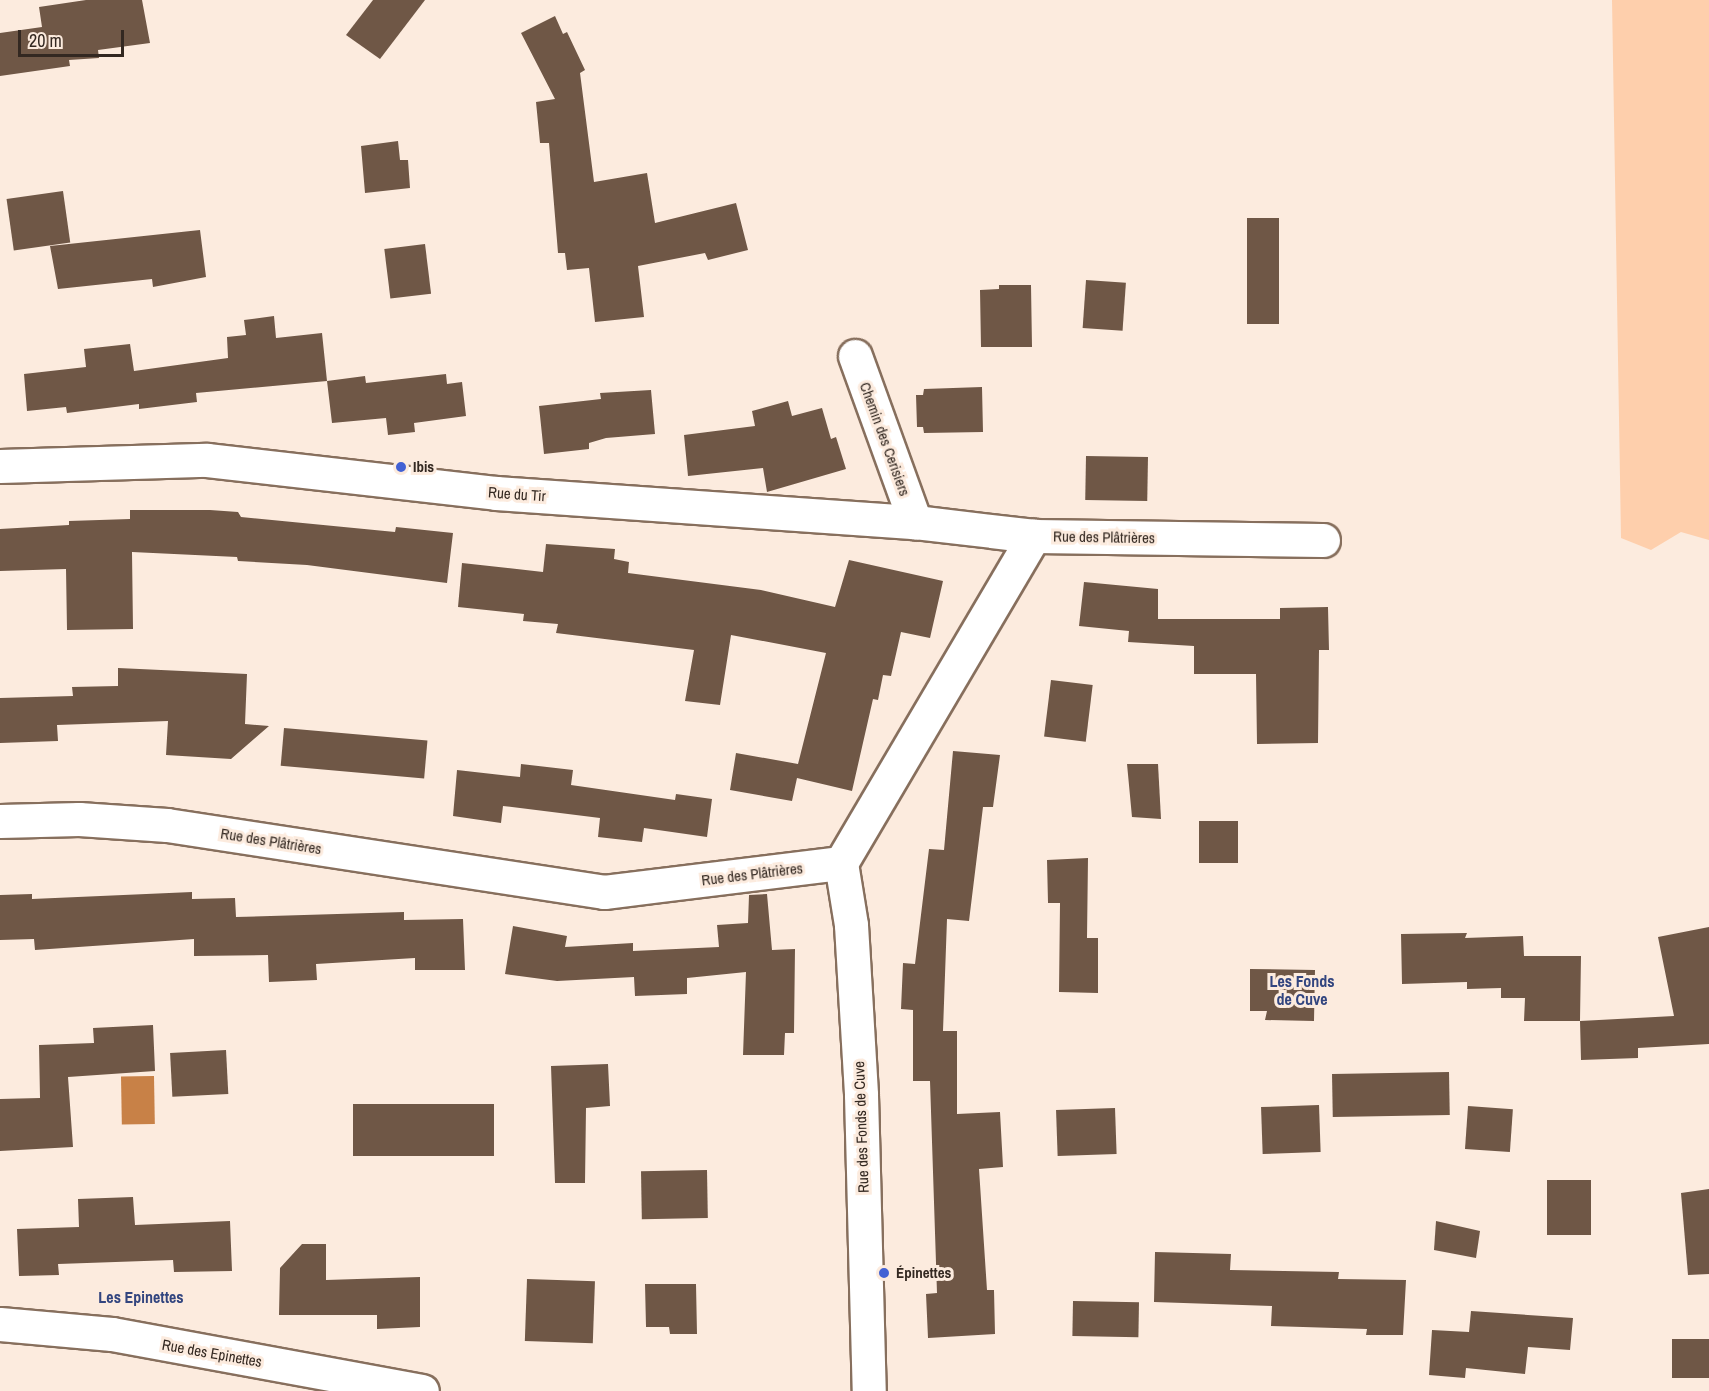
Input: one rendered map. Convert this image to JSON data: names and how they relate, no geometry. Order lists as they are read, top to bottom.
{
  "streets": {
    "street": [
      "Chemin des Cerisiers",
      "Rue du Tir",
      "Rue des Plâtrières",
      "Rue des Fonds de Cuve",
      "Rue des Epinettes"
    ]
  },
  "crossings": [
    ["Chemin des Cerisiers", "Rue du Tir"],
    ["Rue du Tir", "Rue des Plâtrières"],
    ["Rue des Plâtrières", "Rue des Fonds de Cuve"]
  ],
  "districts": ["Les Fonds de Cuve", "Les Epinettes"],
  "places": ["Ibis", "Épinettes"],
  "scale_bar": "20 m"
}
